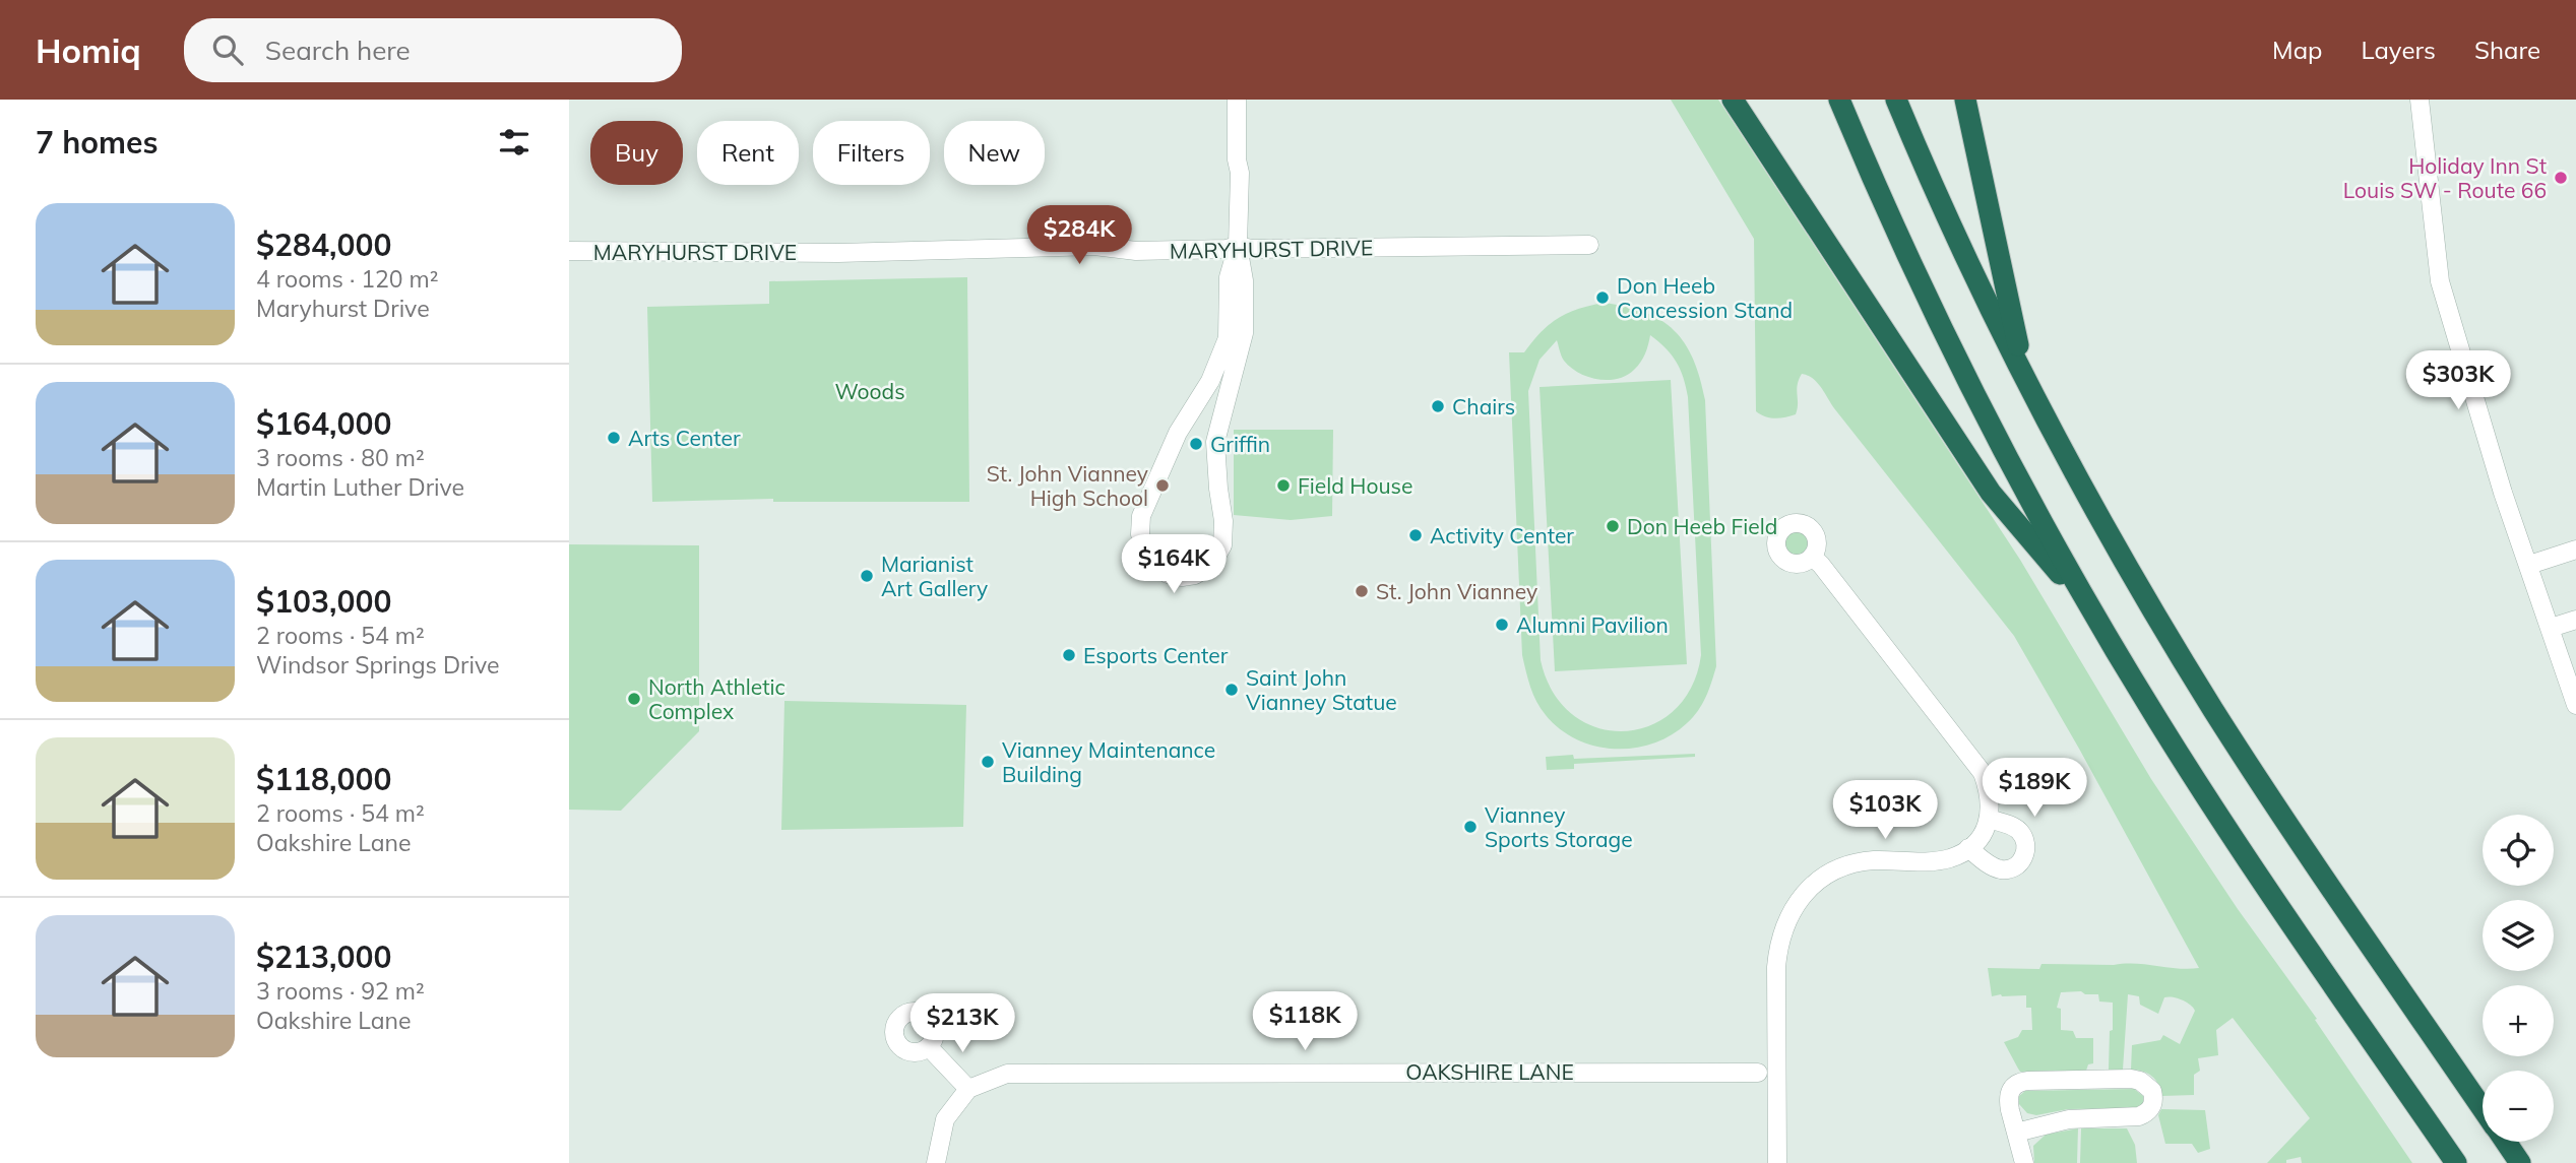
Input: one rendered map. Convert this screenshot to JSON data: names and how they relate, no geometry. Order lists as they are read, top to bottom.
{
  "streets": {
    "street": ["MARYHURST DRIVE", "OAKSHIRE LANE"]
  },
  "parks": ["Woods"],
  "places": [
    "Holiday Inn St Louis SW - Route 66",
    "Don Heeb Concession Stand",
    "Chairs",
    "Arts Center",
    "Griffin",
    "St. John Vianney High School",
    "Field House",
    "Don Heeb Field",
    "Activity Center",
    "Marianist Art Gallery",
    "St. John Vianney",
    "Alumni Pavilion",
    "Esports Center",
    "Saint John Vianney Statue",
    "North Athletic Complex",
    "Vianney Maintenance Building",
    "Vianney Sports Storage"
  ],
  "page": {
    "header": "Homiq",
    "search": "Search here",
    "nav": ["Map", "Layers", "Share"],
    "heading": "7 homes",
    "chip": [
      "Buy",
      "Rent",
      "Filters",
      "New"
    ],
    "list": [
      {
        "name": "$284,000",
        "note": "4 rooms · 120 m² · Maryhurst Drive"
      },
      {
        "name": "$164,000",
        "note": "3 rooms · 80 m² · Martin Luther Drive"
      },
      {
        "name": "$103,000",
        "note": "2 rooms · 54 m² · Windsor Springs Drive"
      },
      {
        "name": "$118,000",
        "note": "2 rooms · 54 m² · Oakshire Lane"
      },
      {
        "name": "$213,000",
        "note": "3 rooms · 92 m² · Oakshire Lane"
      }
    ],
    "price": [
      "$284K",
      "$303K",
      "$164K",
      "$189K",
      "$103K",
      "$118K",
      "$213K"
    ],
    "map_buttons": ["+", "−"]
  }
}
